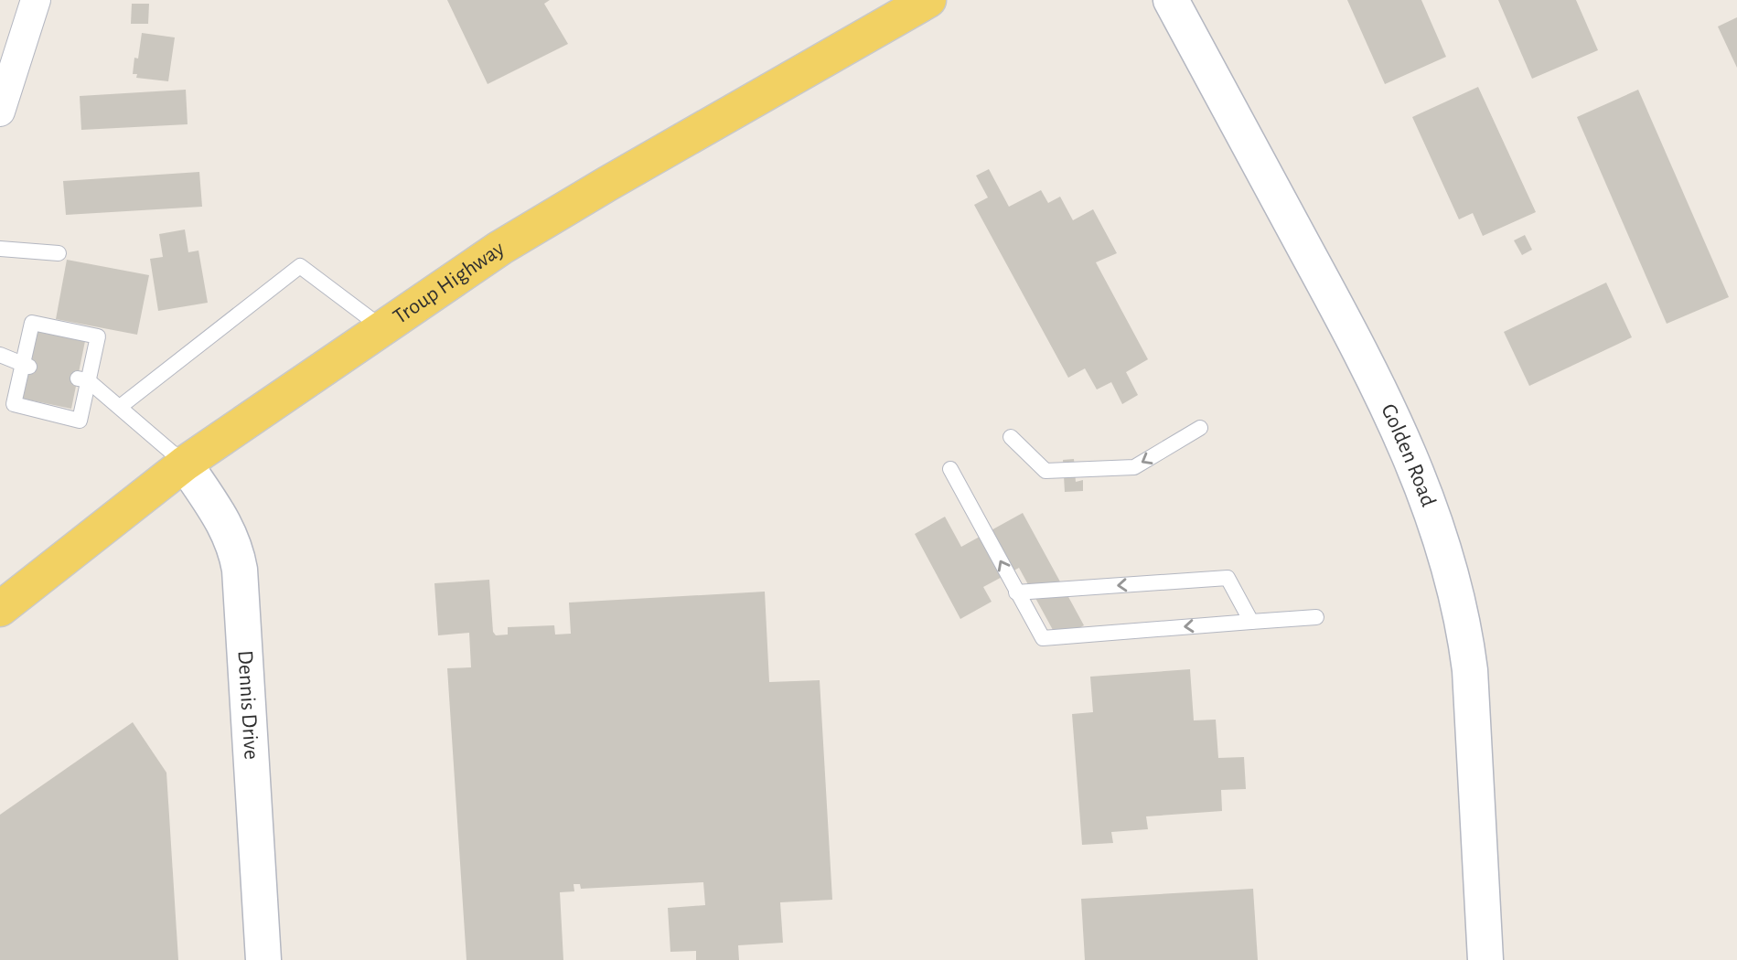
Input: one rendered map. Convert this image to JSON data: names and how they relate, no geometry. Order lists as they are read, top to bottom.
{
  "streets": {
    "main road": ["Troup Highway"],
    "street": ["Golden Road", "Dennis Drive"]
  },
  "crossings": [
    ["Troup Highway", "Dennis Drive"]
  ]
}
